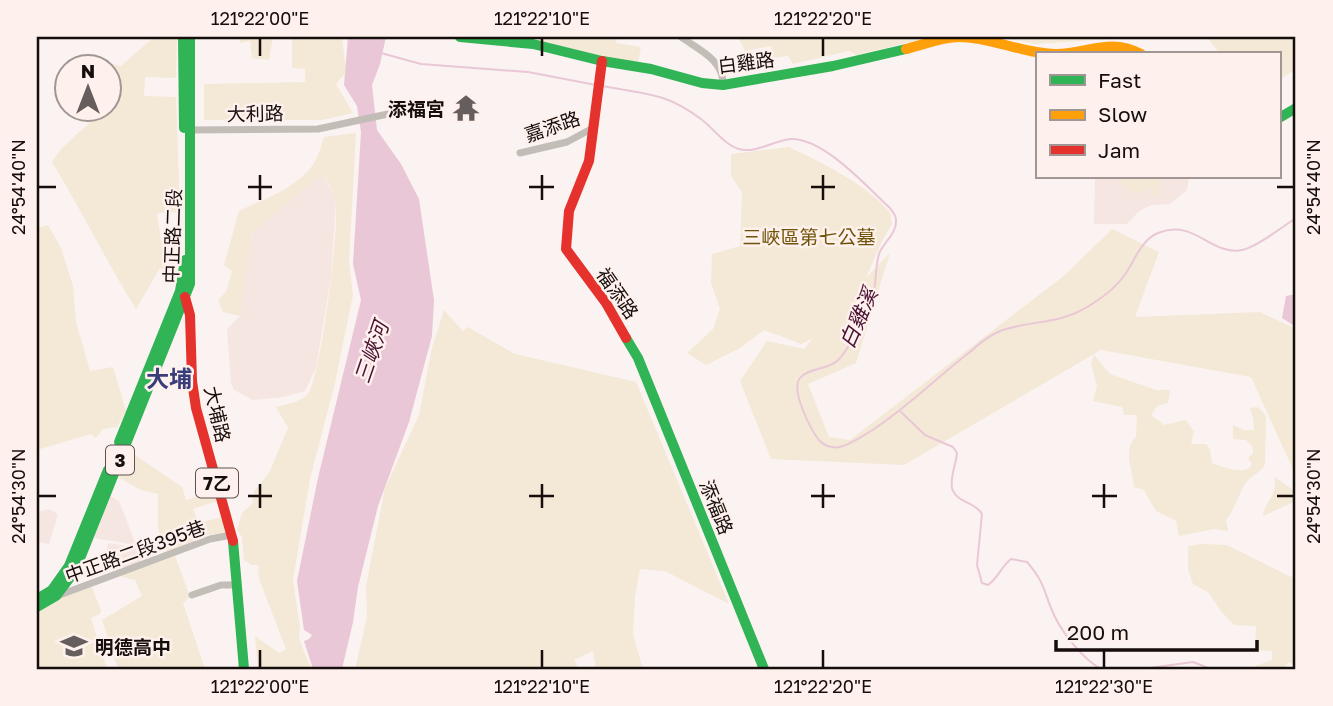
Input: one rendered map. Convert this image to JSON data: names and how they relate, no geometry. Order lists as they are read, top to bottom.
{
  "streets": {
    "street": [
      "白雞路",
      "大利路",
      "嘉添路",
      "中正路二段",
      "福添路",
      "大埔路",
      "3",
      "7乙",
      "添福路",
      "中正路二段395巷"
    ]
  },
  "crossings": [
    ["大利路", "中正路二段"],
    ["嘉添路", "福添路"],
    ["中正路二段", "大埔路"],
    ["中正路二段", "中正路二段395巷"],
    ["福添路", "添福路"],
    ["大埔路", "中正路二段395巷"]
  ],
  "districts": ["大埔"],
  "water": ["白雞溪", "三峽河"],
  "parks": ["三峽區第七公墓"],
  "places": {
    "temple": ["添福宮"],
    "school or university": ["明德高中"]
  },
  "legend": ["Fast", "Slow", "Jam"],
  "scale_bar": "200 m",
  "north": "top",
  "coordinates": [
    "121°22'00\"E",
    "121°22'10\"E",
    "121°22'20\"E",
    "24°54'40\"N",
    "24°54'30\"N",
    "121°22'30\"E"
  ]
}
